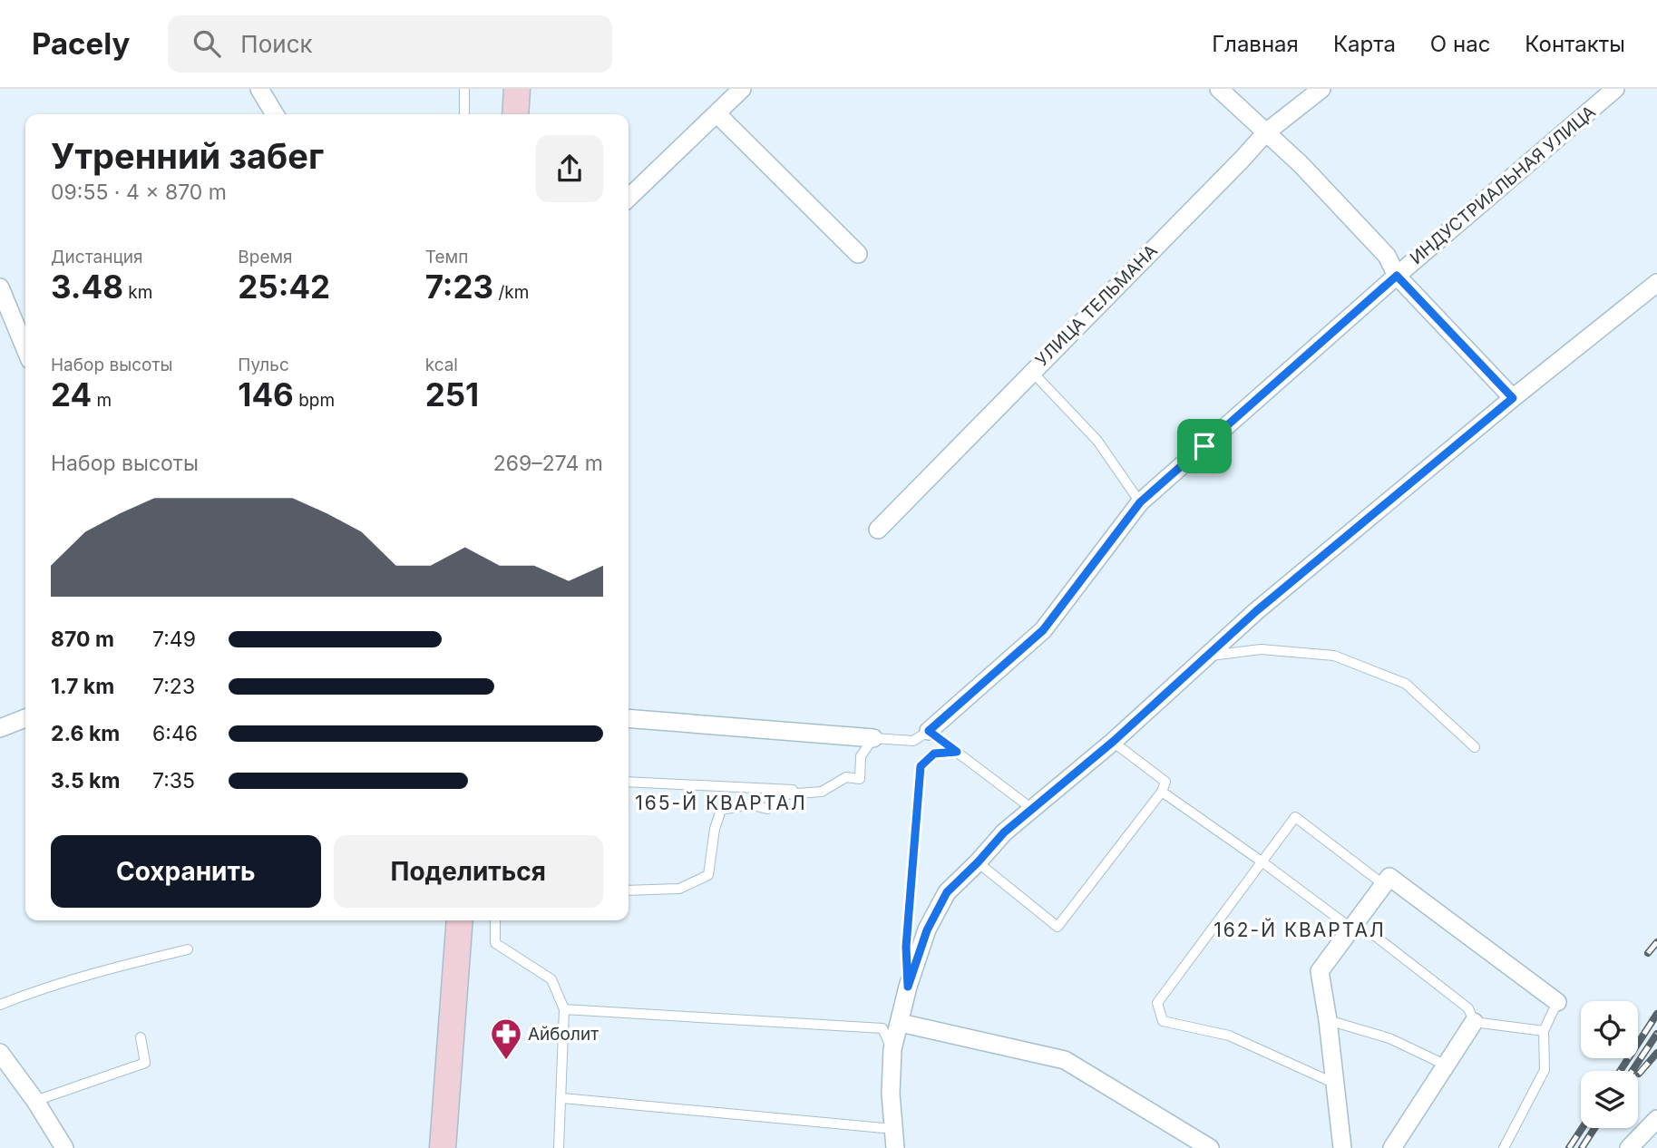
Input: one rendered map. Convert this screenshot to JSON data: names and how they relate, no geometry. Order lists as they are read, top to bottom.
{
  "streets": {
    "street": ["ИНДУСТРИАЛЬНАЯ УЛИЦА", "УЛИЦА ТЕЛЬМАНА"]
  },
  "districts": ["165-Й КВАРТАЛ", "162-Й КВАРТАЛ"],
  "places": {
    "pharmacy": ["Айболит"]
  },
  "page": {
    "header": "Pacely",
    "search": "Поиск",
    "nav": [
      "Главная",
      "Карта",
      "О нас",
      "Контакты"
    ],
    "heading": ["Утренний забег", "09:55 · 4 × 870 m"],
    "stats": [
      ["Дистанция", "3.48 km"],
      ["Время", "25:42"],
      ["Темп", "7:23 /km"],
      ["Набор высоты", "24 m"],
      ["Пульс", "146 bpm"],
      ["kcal", "251"]
    ],
    "chart": ["Набор высоты", "269–274 m"],
    "list": [
      {
        "name": "870 m",
        "note": "7:49"
      },
      {
        "name": "1.7 km",
        "note": "7:23"
      },
      {
        "name": "2.6 km",
        "note": "6:46"
      },
      {
        "name": "3.5 km",
        "note": "7:35"
      }
    ],
    "buttons": ["Сохранить", "Поделиться"]
  }
}
